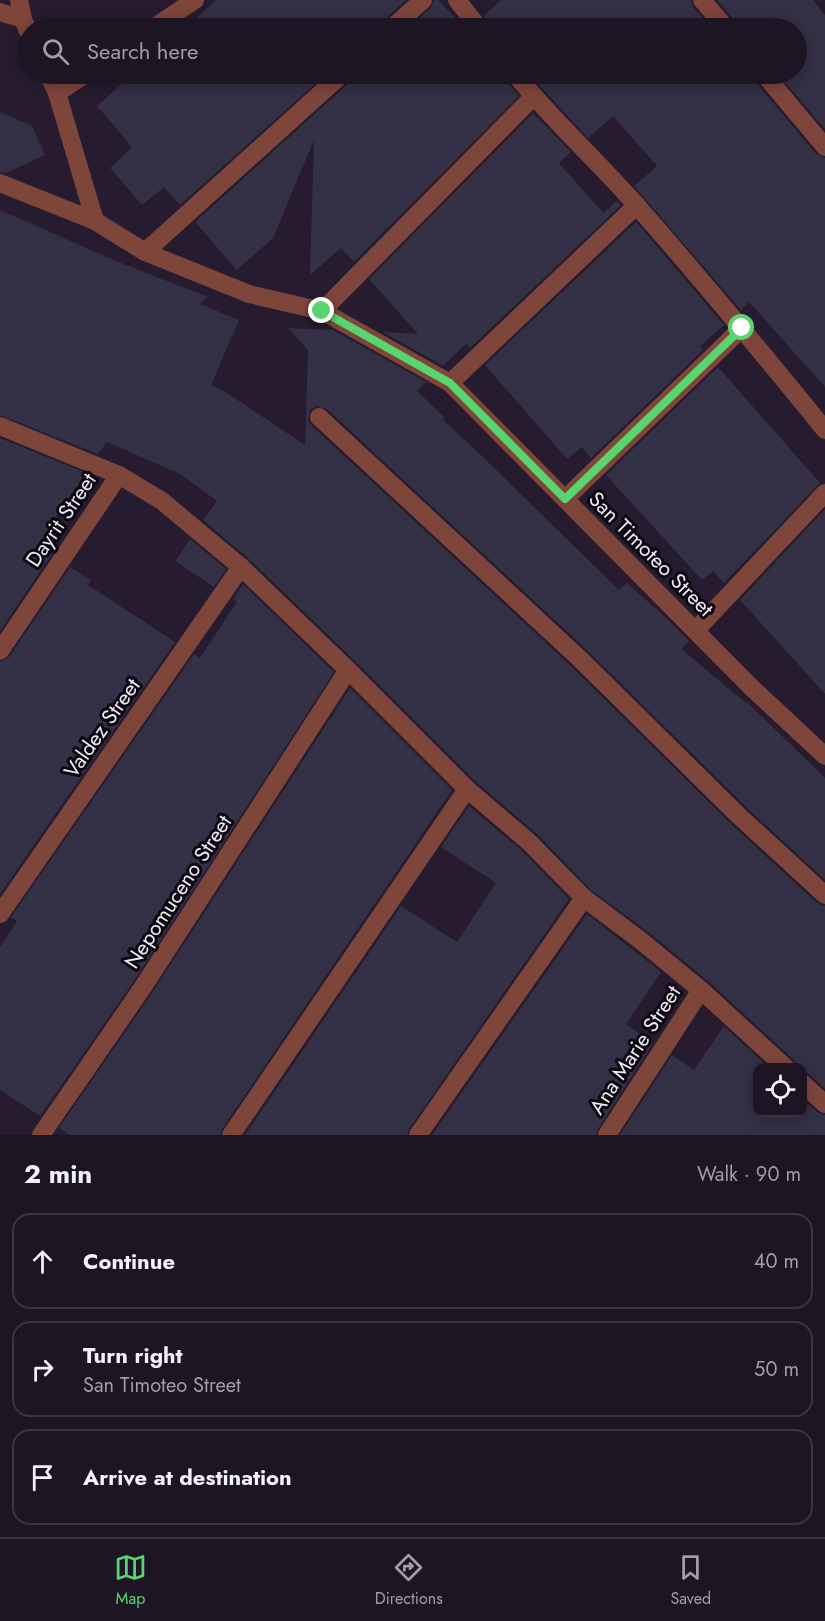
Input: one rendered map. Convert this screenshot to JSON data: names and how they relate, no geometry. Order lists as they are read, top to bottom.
{
  "streets": {
    "street": [
      "Dayrit Street",
      "San Timoteo Street",
      "Valdez Street",
      "Nepomuceno Street",
      "Ana Marie Street"
    ]
  },
  "page": {
    "search": "Search here",
    "heading": ["2 min", "Walk · 90 m"],
    "list": [
      ["Continue", "40 m"],
      ["Turn right", "San Timoteo Street", "50 m"],
      "Arrive at destination"
    ],
    "nav": ["Map", "Directions", "Saved"]
  }
}
